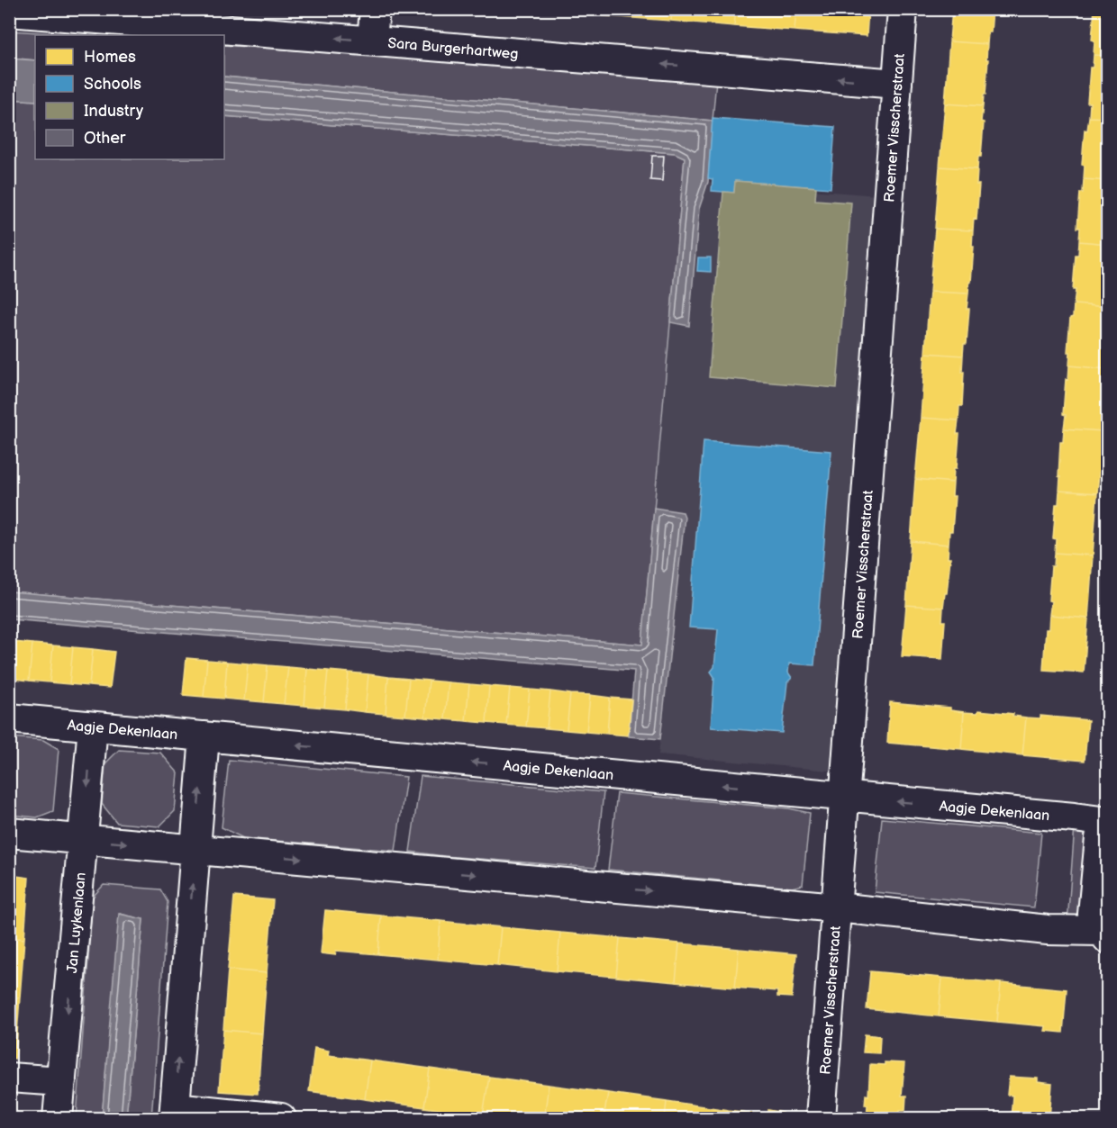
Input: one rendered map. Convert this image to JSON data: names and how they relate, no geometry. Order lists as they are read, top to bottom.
{
  "streets": {
    "street": [
      "Sara Burgerhartweg",
      "Roemer Visscherstraat",
      "Aagje Dekenlaan",
      "Jan Luykenlaan"
    ]
  },
  "crossings": [
    ["Sara Burgerhartweg", "Roemer Visscherstraat"],
    ["Roemer Visscherstraat", "Aagje Dekenlaan"],
    ["Aagje Dekenlaan", "Jan Luykenlaan"]
  ],
  "one_way": ["Sara Burgerhartweg"],
  "legend": [
    "Homes",
    "Schools",
    "Industry",
    "Other"
  ]
}
